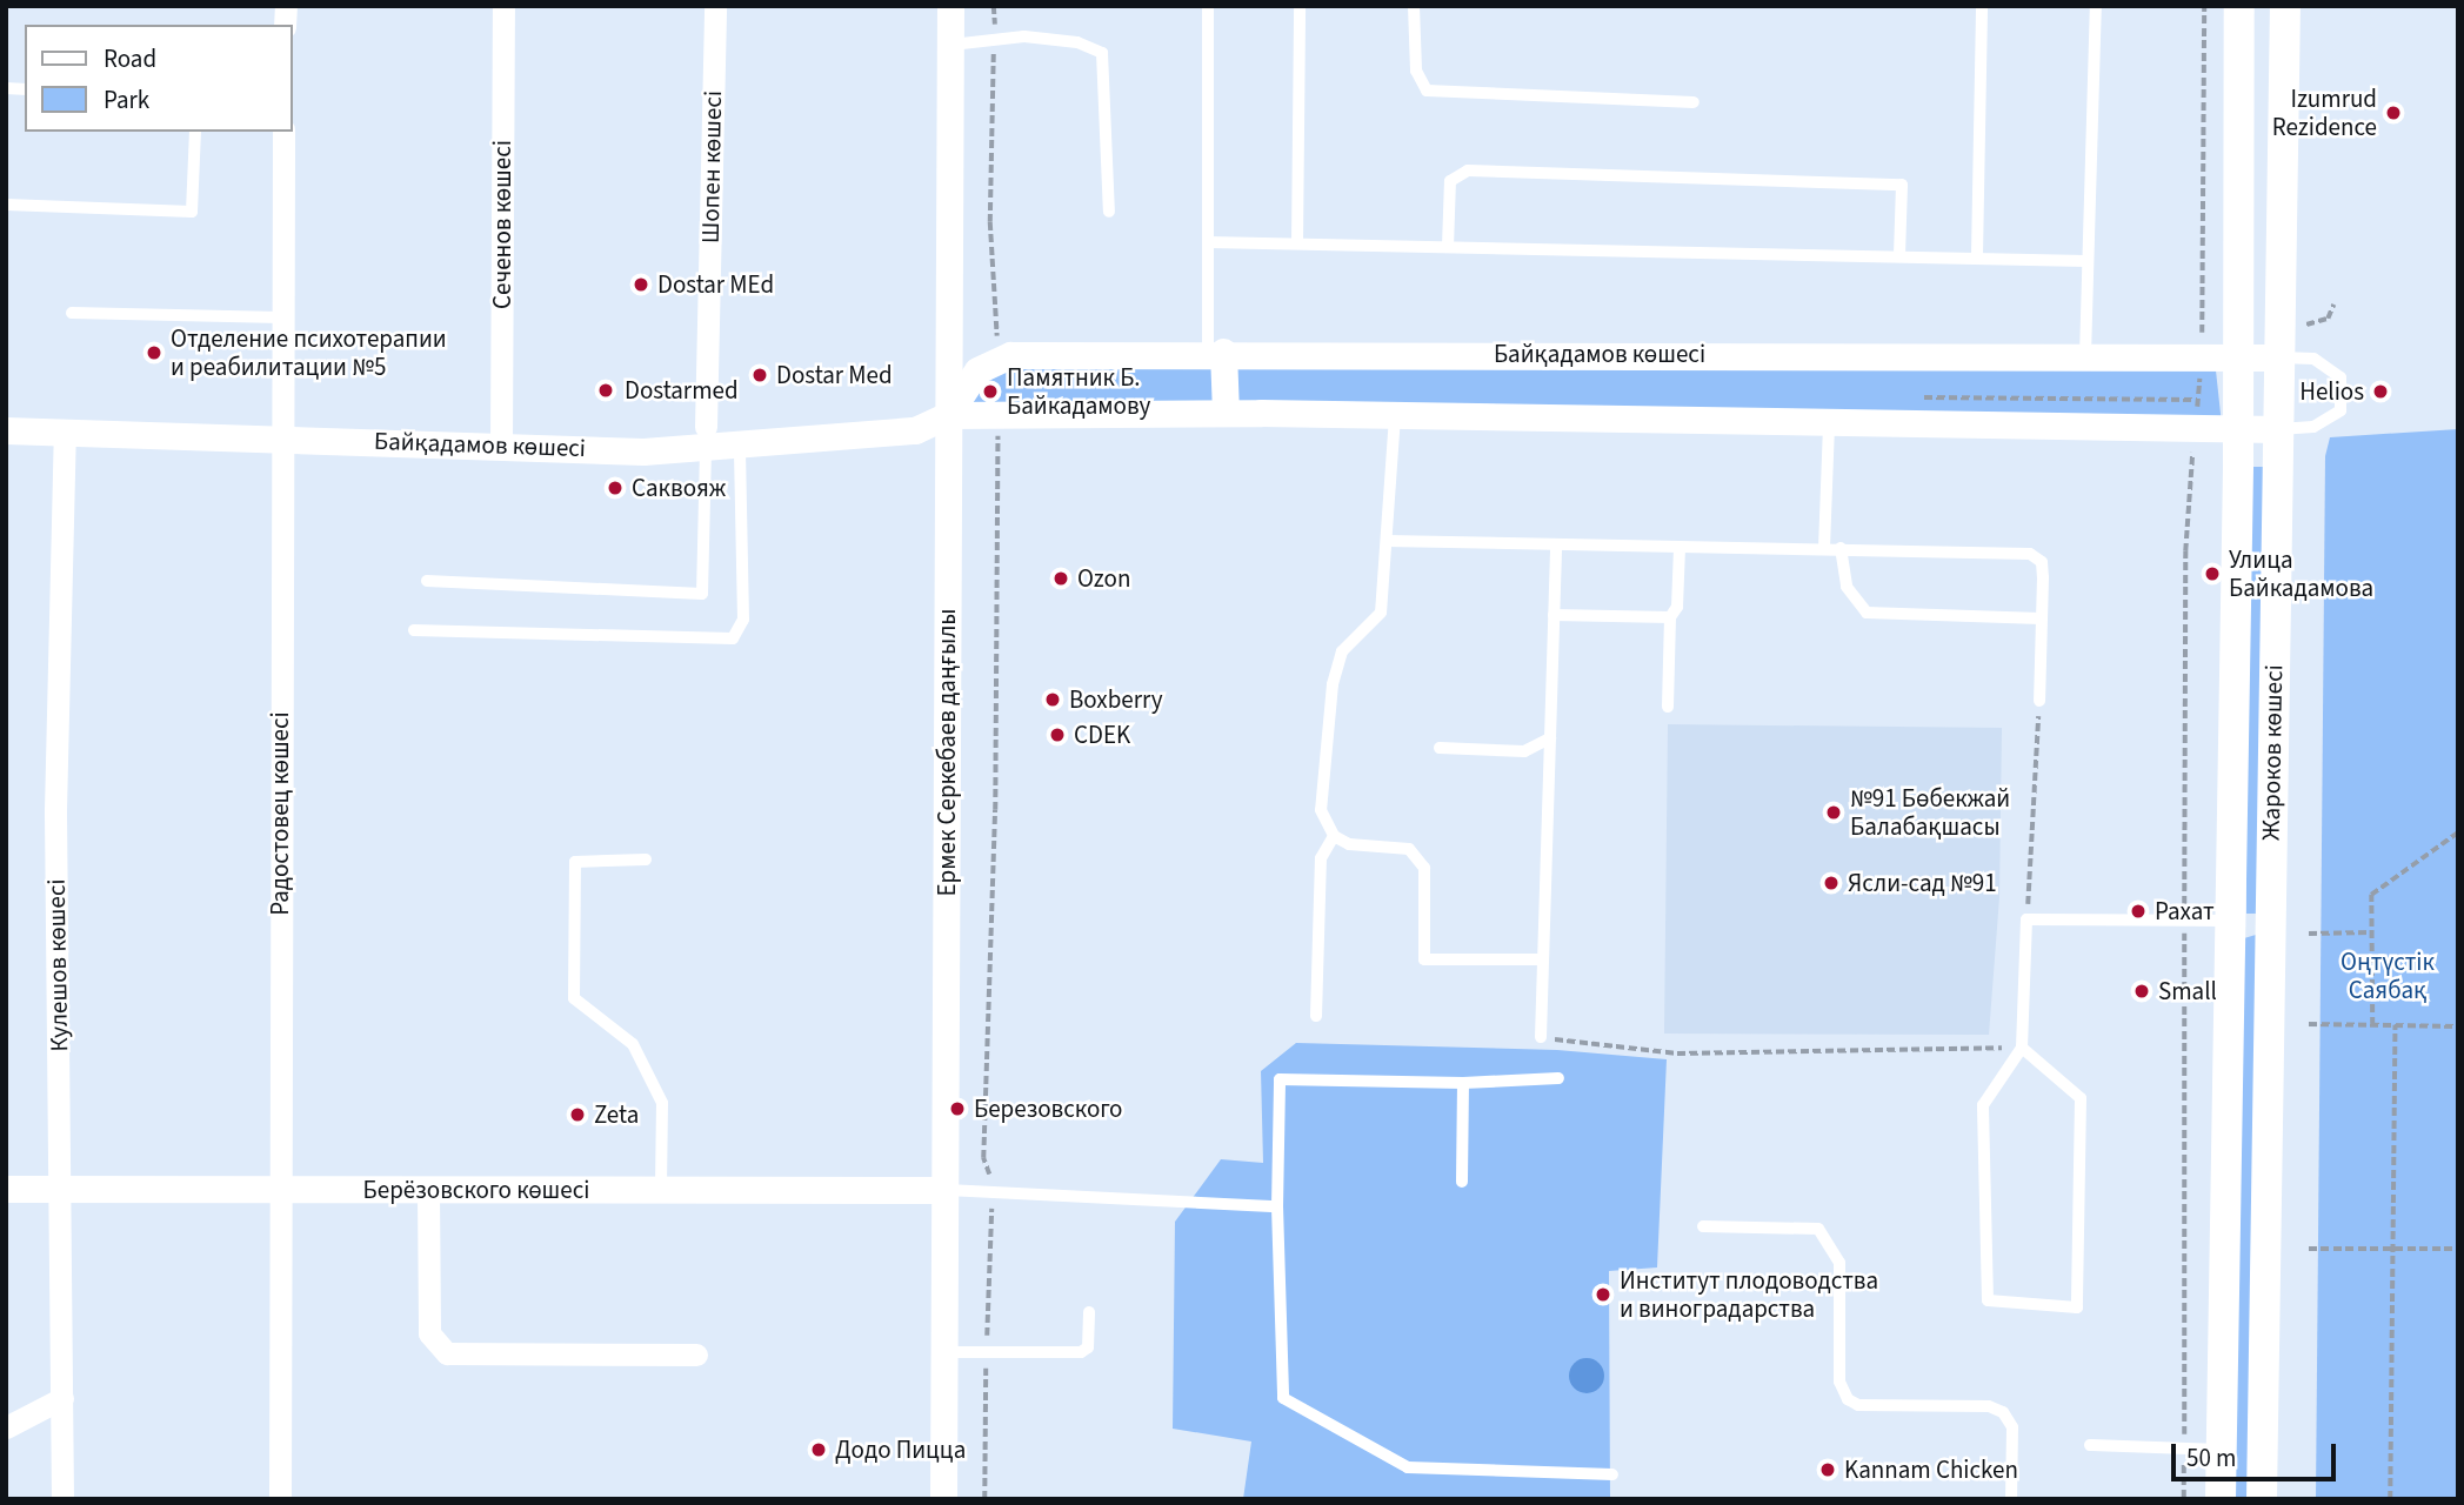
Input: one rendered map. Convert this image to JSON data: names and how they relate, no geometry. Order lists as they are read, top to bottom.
{
  "streets": {
    "main road": ["Жароков көшесі"],
    "street": [
      "Шопен көшесі",
      "Сеченов көшесі",
      "Байқадамов көшесі",
      "Ермек Серкебаев даңғылы",
      "Радостовец көшесі",
      "Кулешов көшесі",
      "Берёзовского көшесі"
    ]
  },
  "crossings": [
    ["Шопен көшесі", "Байқадамов көшесі"],
    ["Сеченов көшесі", "Байқадамов көшесі"],
    ["Байқадамов көшесі", "Ермек Серкебаев даңғылы"],
    ["Байқадамов көшесі", "Жароков көшесі"],
    ["Байқадамов көшесі", "Радостовец көшесі"],
    ["Байқадамов көшесі", "Кулешов көшесі"],
    ["Ермек Серкебаев даңғылы", "Берёзовского көшесі"],
    ["Радостовец көшесі", "Берёзовского көшесі"],
    ["Кулешов көшесі", "Берёзовского көшесі"]
  ],
  "parks": ["Оңтүстік Саябақ"],
  "places": [
    "Izumrud Rezidence",
    "Dostar MEd",
    "Отделение психотерапии и реабилитации №5",
    "Dostar Med",
    "Dostarmed",
    "Памятник Б. Байкадамову",
    "Helios",
    "Саквояж",
    "Улица Байкадамова",
    "Ozon",
    "Boxberry",
    "CDEK",
    "№91 Бөбекжай Балабақшасы",
    "Ясли-сад №91",
    "Рахат",
    "Small",
    "Березовского",
    "Zeta",
    "Институт плодоводства и виноградарства",
    "Додо Пицца",
    "Kannam Chicken"
  ],
  "legend": ["Road", "Park"],
  "scale_bar": "50 m"
}
